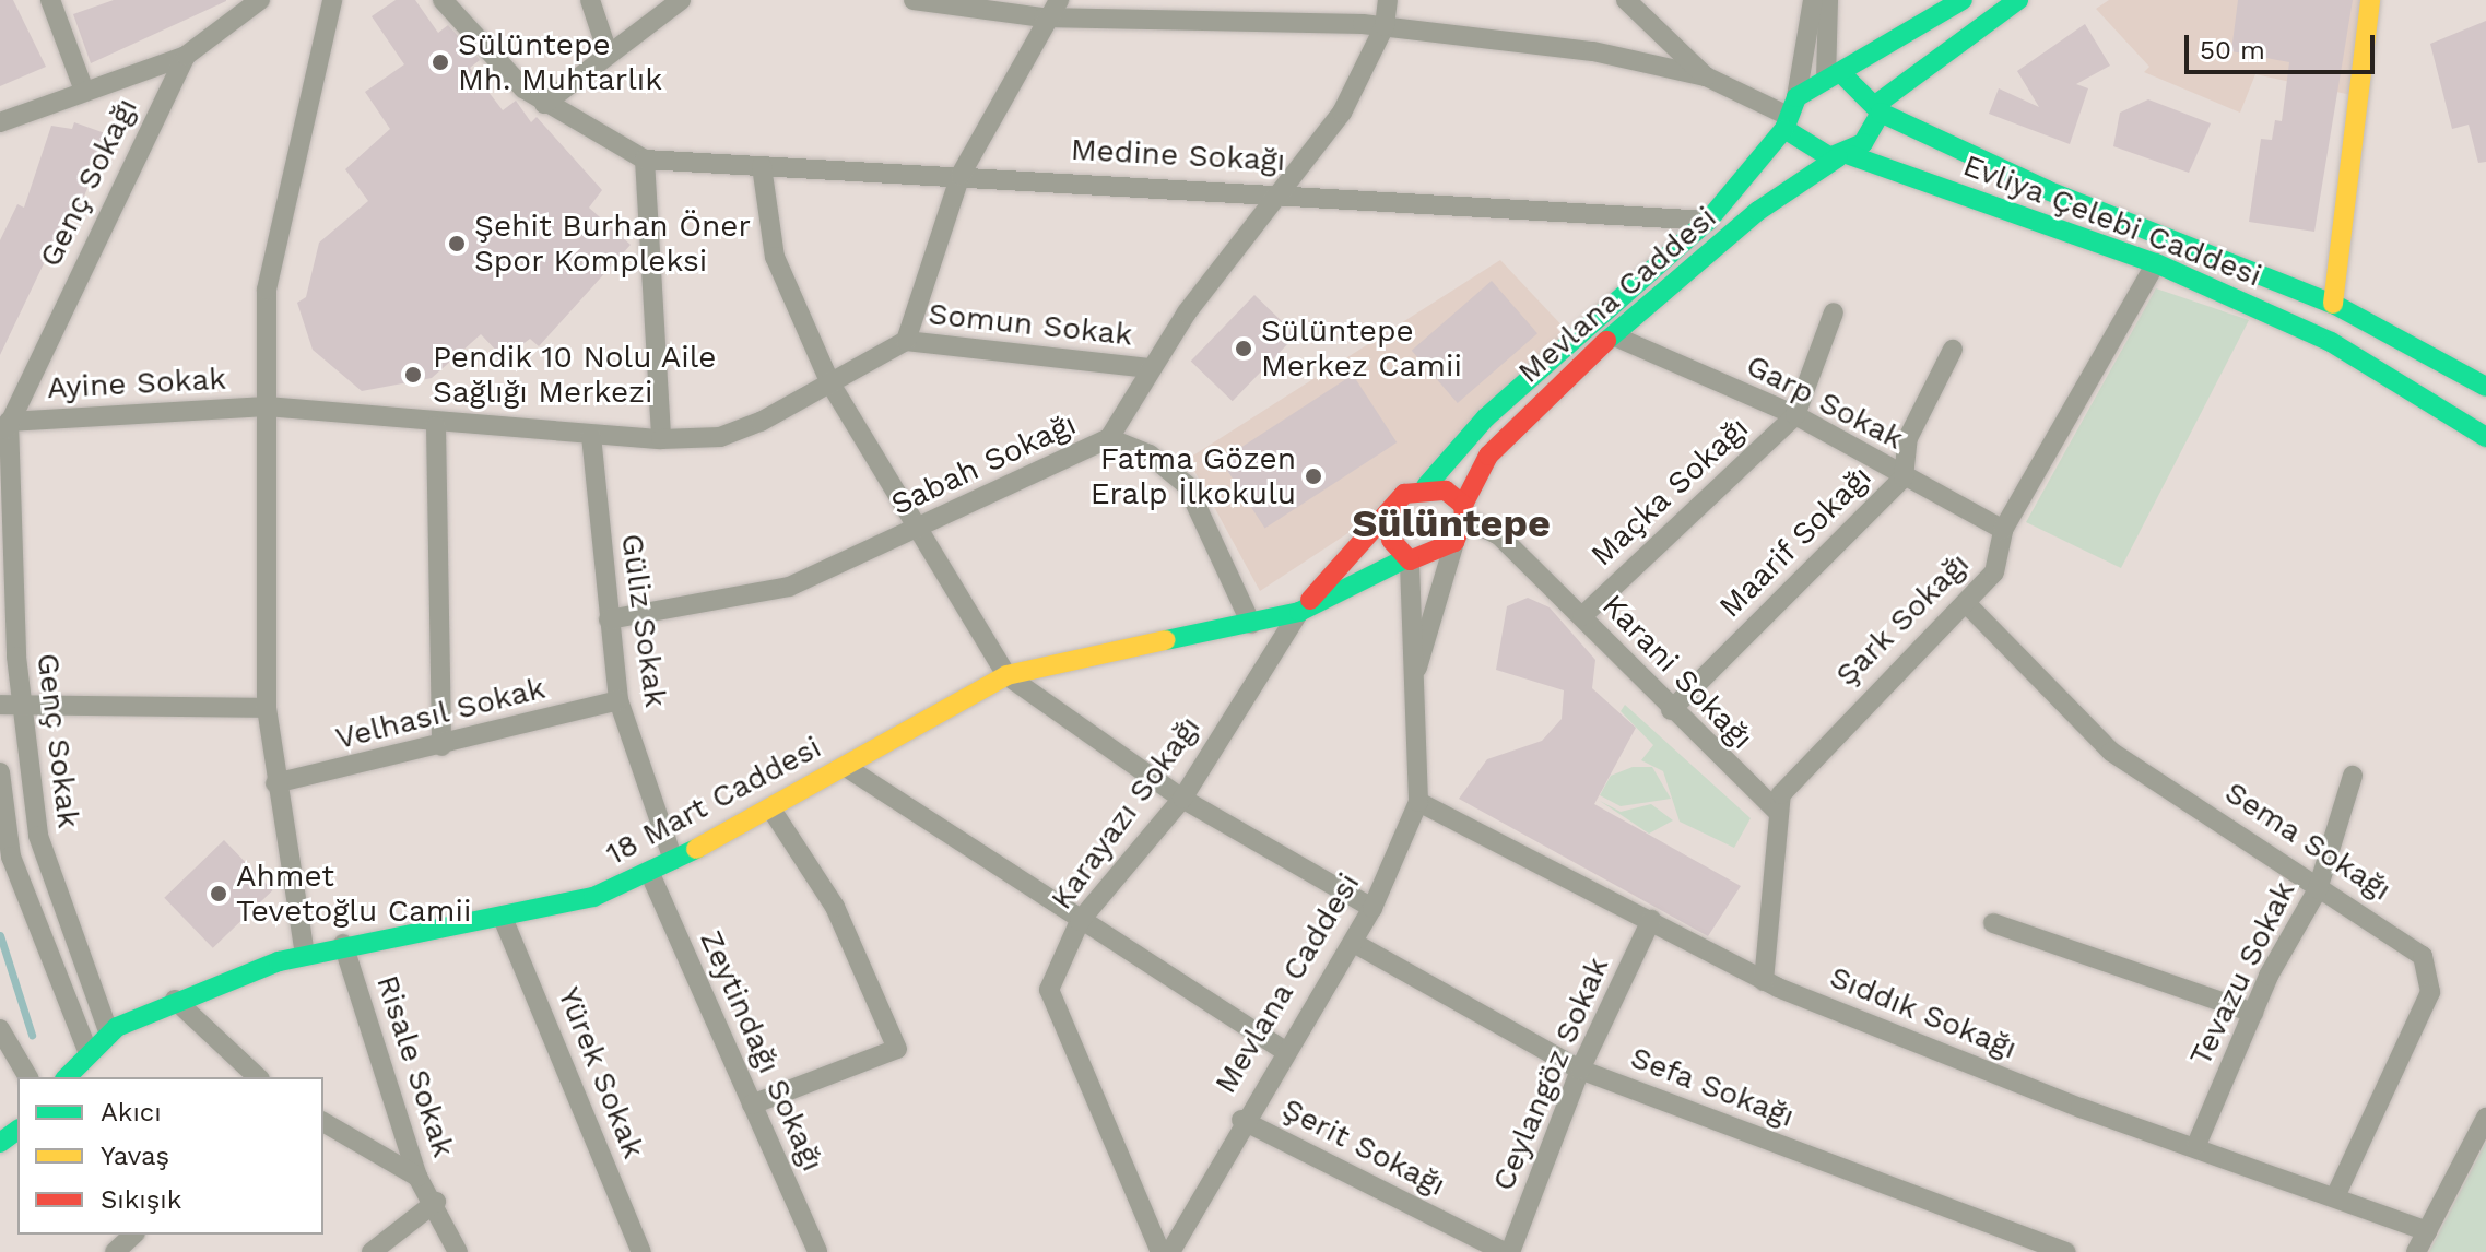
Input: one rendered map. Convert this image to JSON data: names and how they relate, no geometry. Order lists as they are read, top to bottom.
{
  "streets": {
    "street": [
      "Medine Sokağı",
      "Genç Sokağı",
      "Evliya Çelebi Caddesi",
      "Mevlana Caddesi",
      "Somun Sokak",
      "Ayine Sokak",
      "Garp Sokak",
      "Sabah Sokağı",
      "Maçka Sokağı",
      "Maarif Sokağı",
      "Şark Sokağı",
      "Güliz Sokak",
      "Karani Sokağı",
      "Velhasıl Sokak",
      "Genç Sokak",
      "18 Mart Caddesi",
      "Karayazı Sokağı",
      "Sema Sokağı",
      "Tevazu Sokak",
      "Sıddık Sokağı",
      "Zeytindağı Sokağı",
      "Risale Sokak",
      "Yürek Sokak",
      "Ceylangöz Sokak",
      "Sefa Sokağı",
      "Şerit Sokağı"
    ]
  },
  "crossings": [
    ["Medine Sokağı", "Mevlana Caddesi"],
    ["Medine Sokağı", "Sabah Sokağı"],
    ["Genç Sokağı", "Ayine Sokak"],
    ["Genç Sokağı", "Genç Sokak"],
    ["Evliya Çelebi Caddesi", "Mevlana Caddesi"],
    ["Evliya Çelebi Caddesi", "Şark Sokağı"],
    ["Mevlana Caddesi", "Garp Sokak"],
    ["Mevlana Caddesi", "Karani Sokağı"],
    ["Mevlana Caddesi", "18 Mart Caddesi"],
    ["Mevlana Caddesi", "Karayazı Sokağı"],
    ["Mevlana Caddesi", "Sıddık Sokağı"],
    ["Mevlana Caddesi", "Sefa Sokağı"],
    ["Mevlana Caddesi", "Şerit Sokağı"],
    ["Somun Sokak", "Sabah Sokağı"],
    ["Ayine Sokak", "Güliz Sokak"],
    ["Ayine Sokak", "Genç Sokak"],
    ["Garp Sokak", "Maçka Sokağı"],
    ["Garp Sokak", "Maarif Sokağı"],
    ["Garp Sokak", "Şark Sokağı"],
    ["Sabah Sokağı", "Güliz Sokak"],
    ["Maçka Sokağı", "Karani Sokağı"],
    ["Maarif Sokağı", "Karani Sokağı"],
    ["Şark Sokağı", "Karani Sokağı"],
    ["Şark Sokağı", "Sema Sokağı"],
    ["Şark Sokağı", "Sıddık Sokağı"],
    ["Güliz Sokak", "Velhasıl Sokak"],
    ["Güliz Sokak", "18 Mart Caddesi"],
    ["Karani Sokağı", "18 Mart Caddesi"],
    ["Genç Sokak", "18 Mart Caddesi"],
    ["18 Mart Caddesi", "Karayazı Sokağı"],
    ["18 Mart Caddesi", "Zeytindağı Sokağı"],
    ["18 Mart Caddesi", "Risale Sokak"],
    ["18 Mart Caddesi", "Yürek Sokak"],
    ["Sema Sokağı", "Tevazu Sokak"],
    ["Sema Sokağı", "Sıddık Sokağı"],
    ["Tevazu Sokak", "Sıddık Sokağı"],
    ["Sıddık Sokağı", "Ceylangöz Sokak"],
    ["Ceylangöz Sokak", "Sefa Sokağı"],
    ["Ceylangöz Sokak", "Şerit Sokağı"]
  ],
  "districts": ["Sülüntepe"],
  "places": [
    "Sülüntepe Mh. Muhtarlık",
    "Şehit Burhan Öner Spor Kompleksi",
    "Sülüntepe Merkez Camii",
    "Pendik 10 Nolu Aile Sağlığı Merkezi",
    "Fatma Gözen Eralp İlkokulu",
    "Ahmet Tevetoğlu Camii"
  ],
  "legend": ["Akıcı", "Yavaş", "Sıkışık"],
  "scale_bar": "50 m"
}
